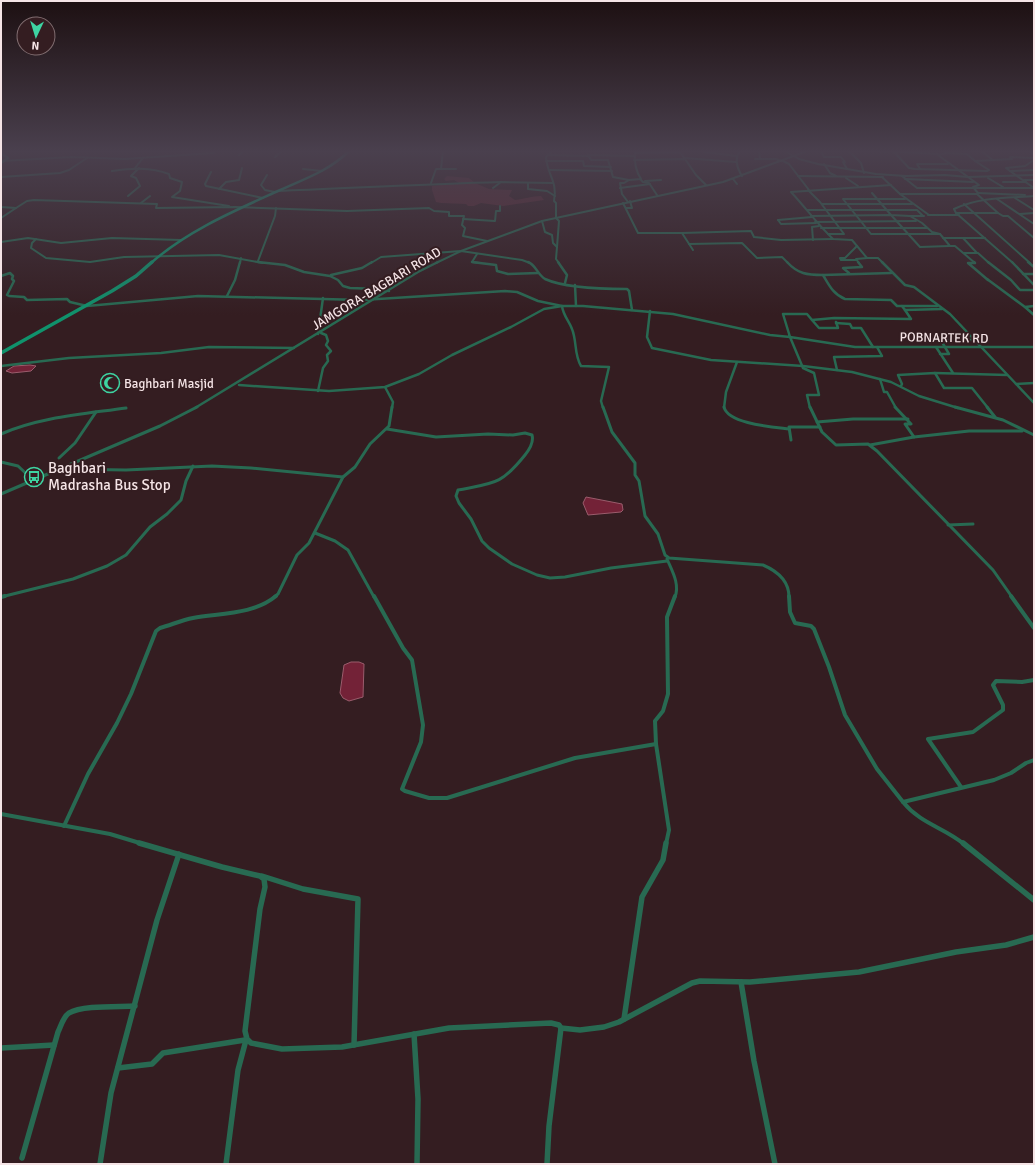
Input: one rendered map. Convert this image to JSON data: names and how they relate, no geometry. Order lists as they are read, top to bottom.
{
  "streets": {
    "street": ["JAMGORA-BAGBARI ROAD", "POBNARTEK RD"]
  },
  "places": {
    "mosque": ["Baghbari Masjid"],
    "bus stop": ["Baghbari Madrasha Bus Stop"]
  },
  "north": "bottom"
}
